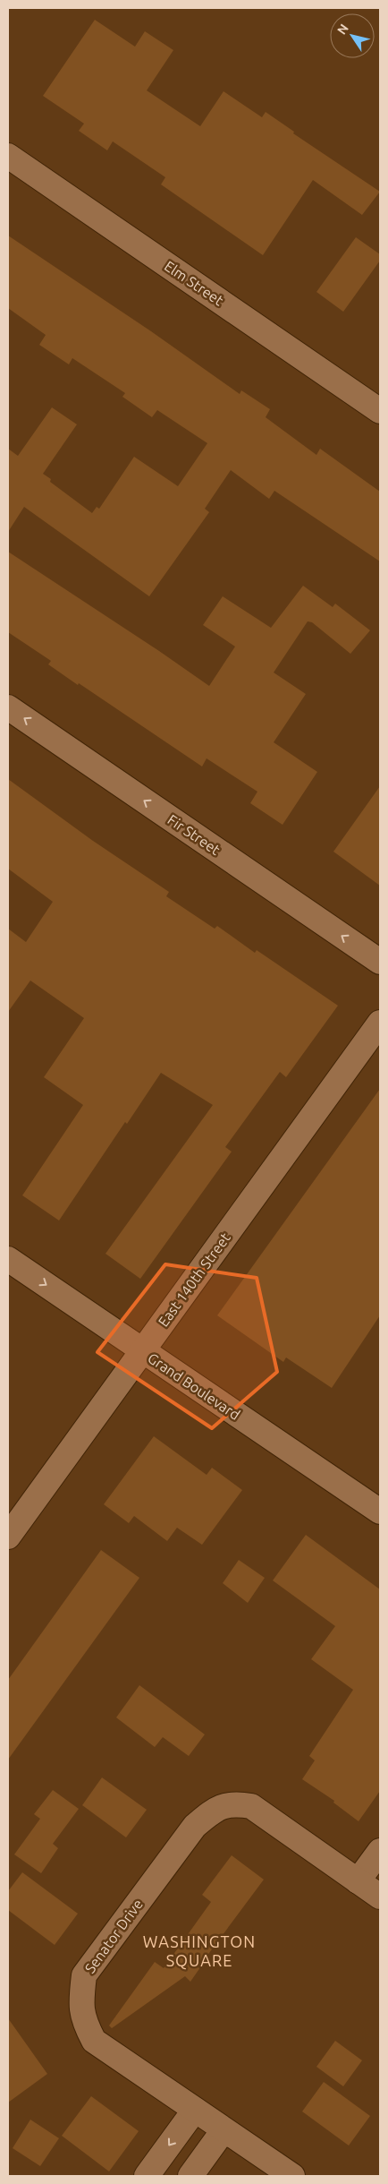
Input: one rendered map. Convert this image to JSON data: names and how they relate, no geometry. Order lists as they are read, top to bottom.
{
  "streets": {
    "street": [
      "Elm Street",
      "Fir Street",
      "East 140th Street",
      "Grand Boulevard",
      "Senator Drive"
    ]
  },
  "crossings": [
    ["East 140th Street", "Grand Boulevard"]
  ],
  "one_way": ["Fir Street", "Grand Boulevard"],
  "districts": ["WASHINGTON SQUARE"],
  "north": "top left"
}
